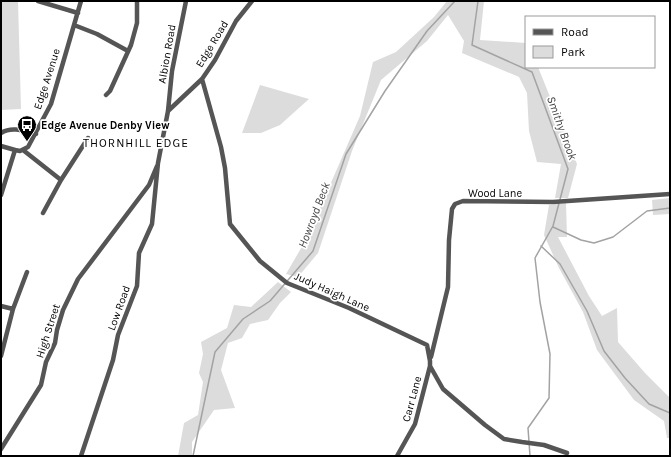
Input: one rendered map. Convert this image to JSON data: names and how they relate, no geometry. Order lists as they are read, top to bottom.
{
  "streets": {
    "street": [
      "Edge Road",
      "Albion Road",
      "Edge Avenue",
      "Wood Lane",
      "Judy Haigh Lane",
      "Low Road",
      "High Street",
      "Carr Lane"
    ]
  },
  "crossings": [
    ["Edge Road", "Albion Road"],
    ["Edge Road", "Judy Haigh Lane"],
    ["Albion Road", "Low Road"],
    ["Albion Road", "High Street"],
    ["Wood Lane", "Carr Lane"],
    ["Low Road", "High Street"]
  ],
  "districts": ["THORNHILL EDGE"],
  "water": ["Smithy Brook", "Howroyd Beck"],
  "places": {
    "bus stop": ["Edge Avenue Denby View"]
  },
  "legend": ["Road", "Park"]
}
